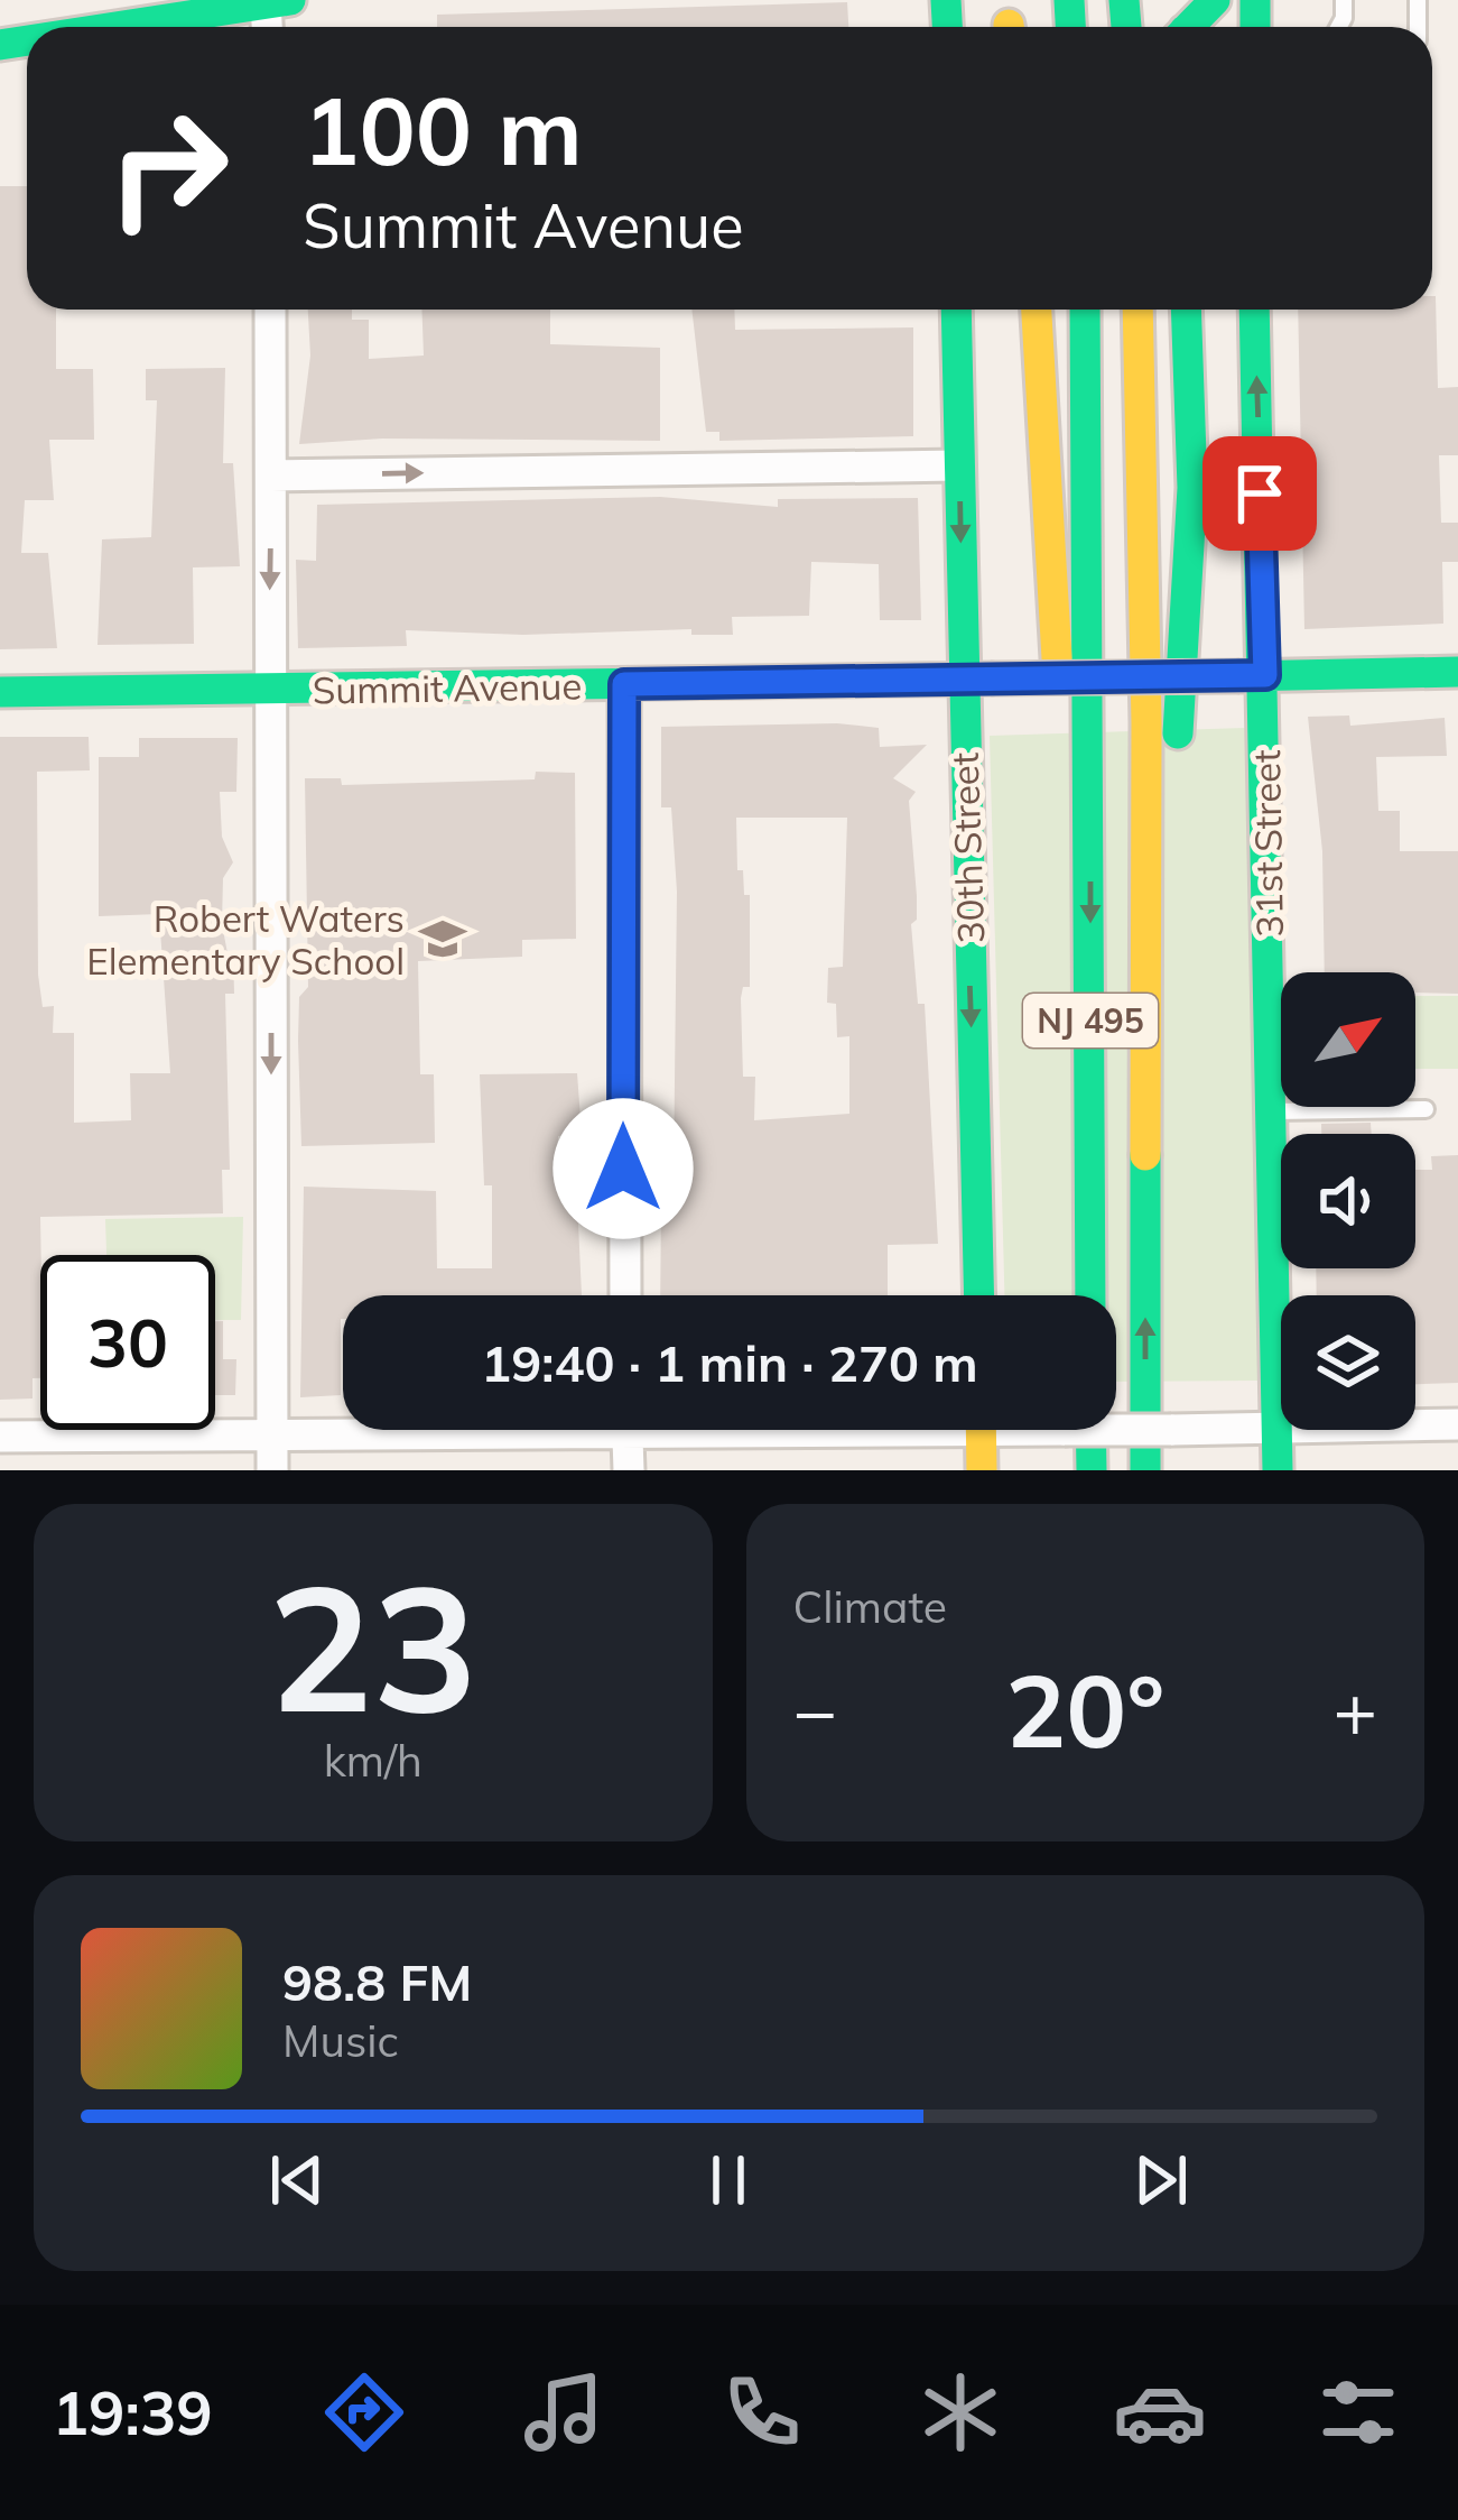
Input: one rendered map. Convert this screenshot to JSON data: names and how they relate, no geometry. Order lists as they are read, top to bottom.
{
  "streets": {
    "main road": [
      "Summit Avenue",
      "31st Street",
      "30th Street",
      "NJ 495"
    ]
  },
  "crossings": [
    ["Summit Avenue", "31st Street"],
    ["Summit Avenue", "30th Street"]
  ],
  "places": {
    "school or university": ["Robert Waters Elementary School"]
  },
  "north": "top right",
  "page": {
    "turn": ["100 m", "Summit Avenue"],
    "limit": "30",
    "trip": "19:40 · 1 min · 270 m",
    "tile": [
      ["23", "km/h"],
      "Climate"
    ],
    "heat": ["−", "20°", "+"],
    "song": ["98.8 FM", "Music"],
    "tabs": "19:39"
  }
}
